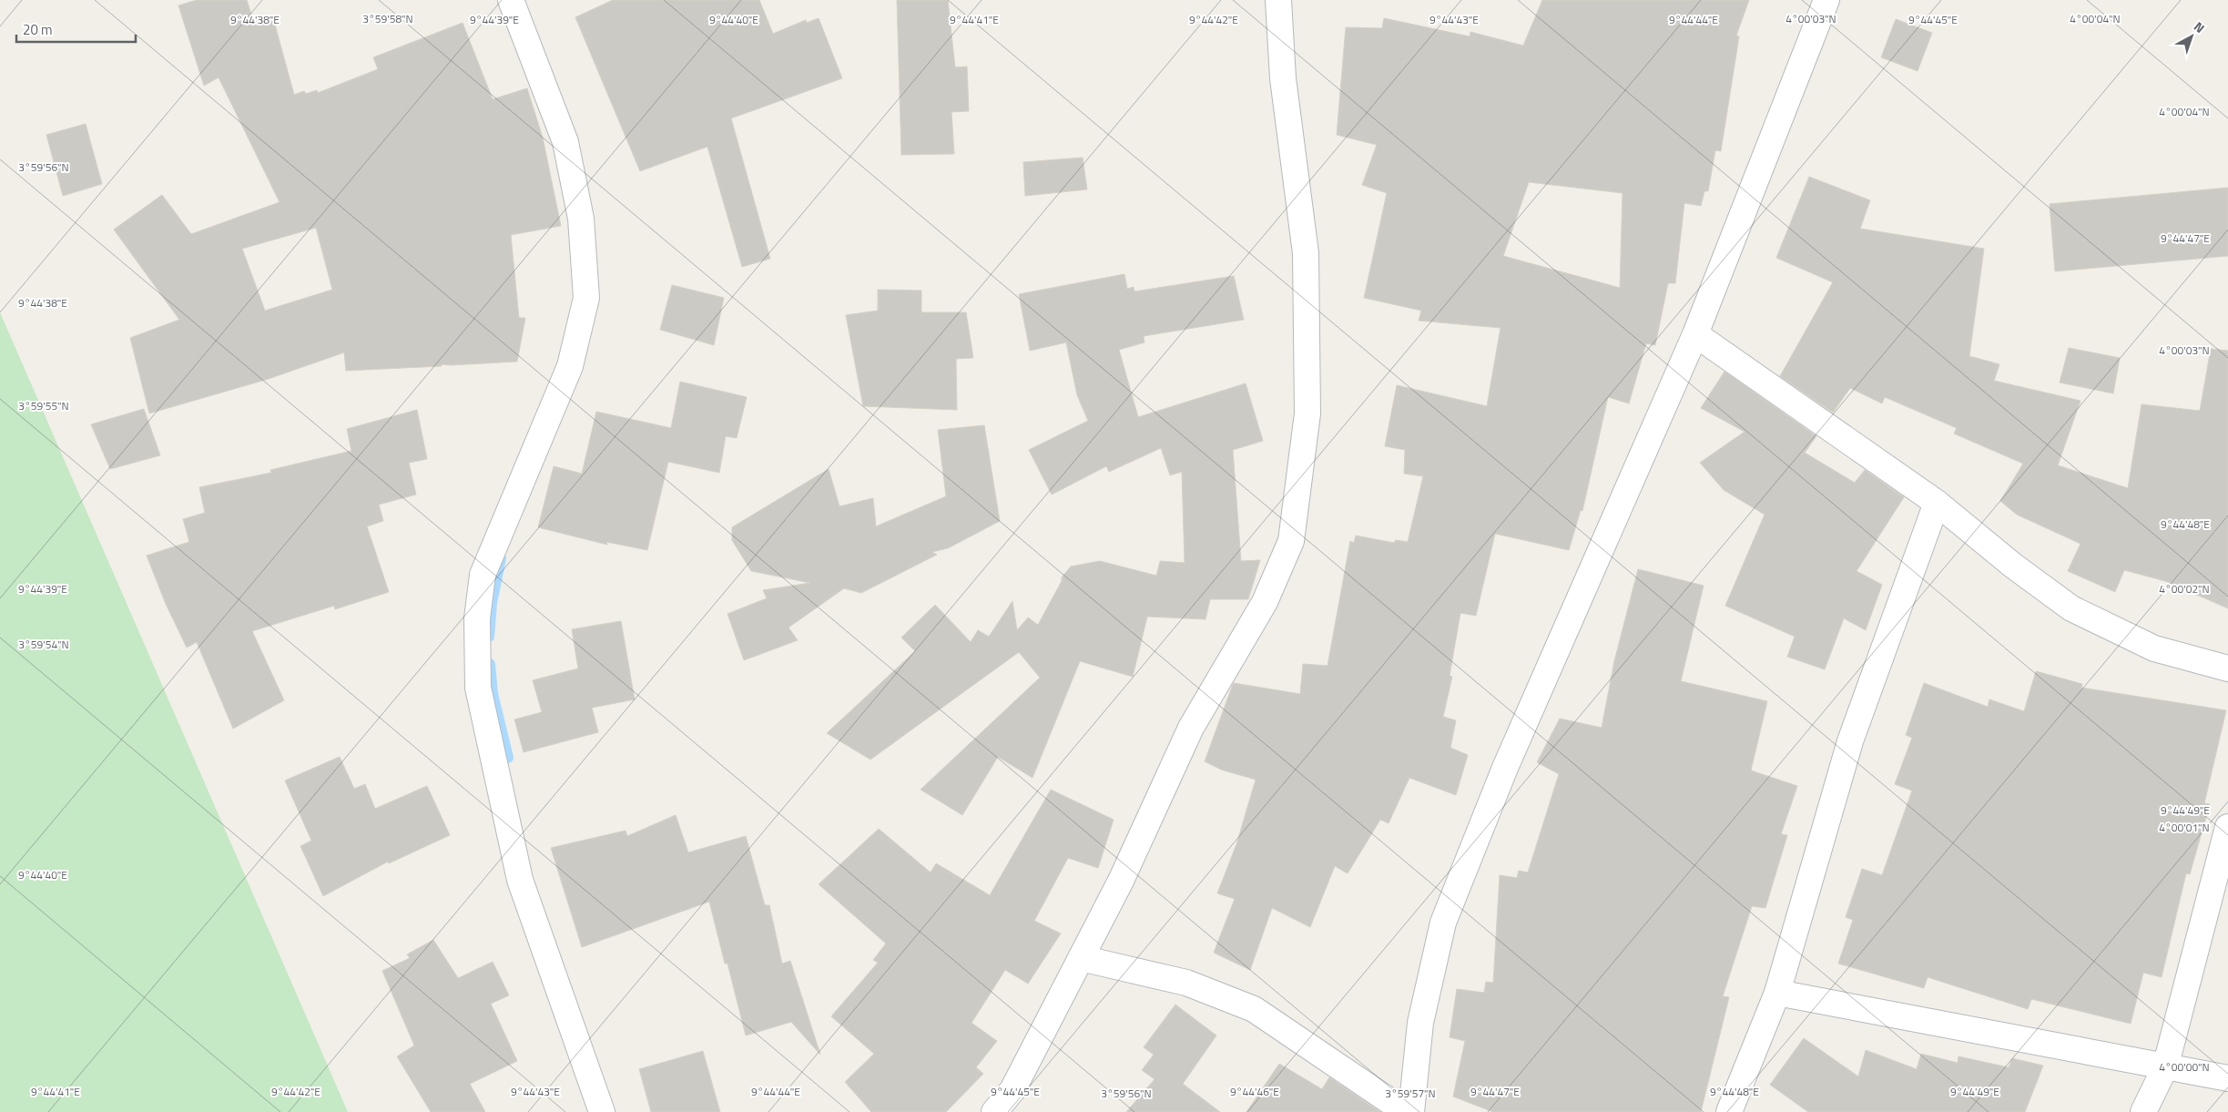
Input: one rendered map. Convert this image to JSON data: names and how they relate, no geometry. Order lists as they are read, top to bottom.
{
  "scale_bar": "20 m",
  "north": "top right",
  "coordinates": [
    "3°59'58\"N",
    "4°00'03\"N",
    "4°00'04\"N",
    "9°44'38\"E",
    "9°44'39\"E",
    "9°44'40\"E",
    "9°44'41\"E",
    "9°44'42\"E",
    "9°44'43\"E",
    "9°44'44\"E",
    "9°44'45\"E",
    "3°59'56\"N",
    "9°44'47\"E",
    "3°59'55\"N",
    "9°44'48\"E",
    "4°00'02\"N",
    "3°59'54\"N",
    "9°44'49\"E",
    "4°00'01\"N",
    "4°00'00\"N",
    "9°44'46\"E",
    "3°59'57\"N"
  ]
}
